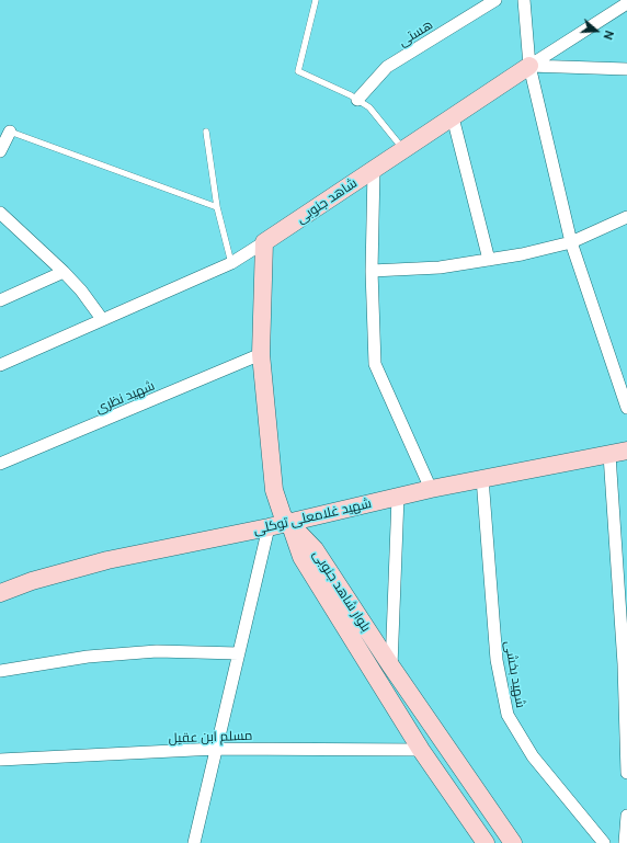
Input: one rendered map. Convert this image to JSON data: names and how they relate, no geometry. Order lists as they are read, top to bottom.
{
  "streets": {
    "street": [
      "هستی",
      "شاهد جنوبی",
      "شهید نظری",
      "شهید غلامعلی توکلی",
      "بلوار شاهد جنوبی",
      "شهید بخشی",
      "مسلم ابن عقیل"
    ]
  },
  "crossings": [
    ["شهید غلامعلی توکلی", "بلوار شاهد جنوبی"],
    ["شهید غلامعلی توکلی", "شهید بخشی"],
    ["بلوار شاهد جنوبی", "مسلم ابن عقیل"]
  ],
  "north": "right"
}
